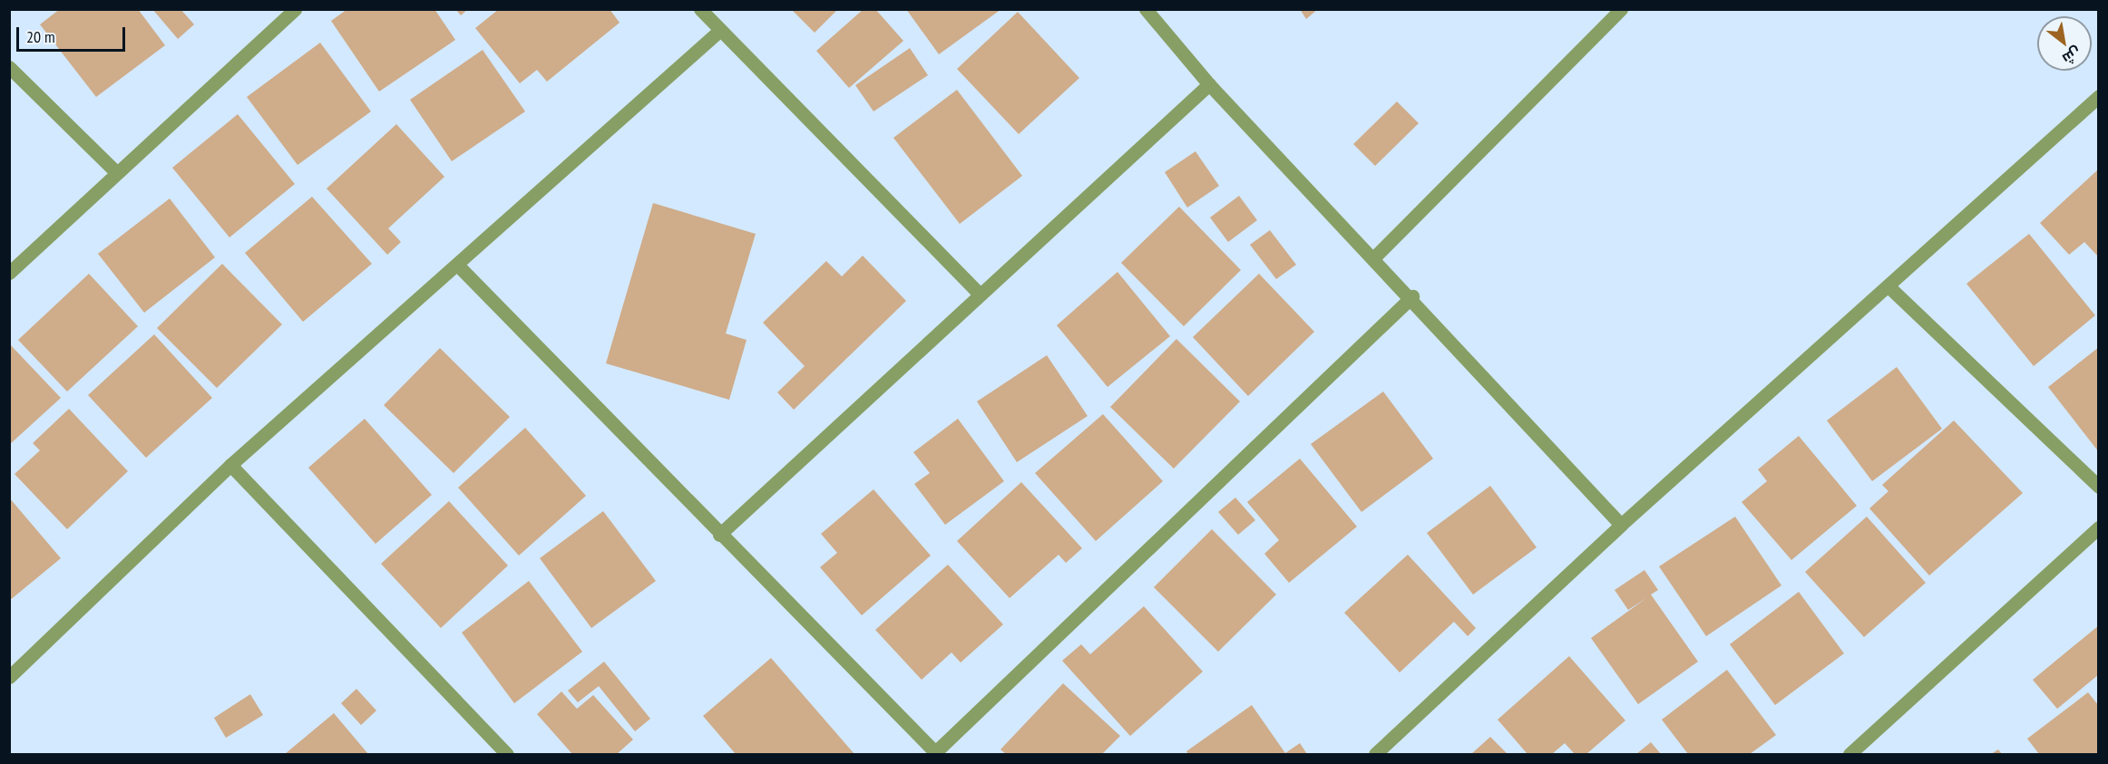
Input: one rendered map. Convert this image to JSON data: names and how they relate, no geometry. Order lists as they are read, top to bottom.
{
  "scale_bar": "20 m",
  "north": "bottom right"
}
